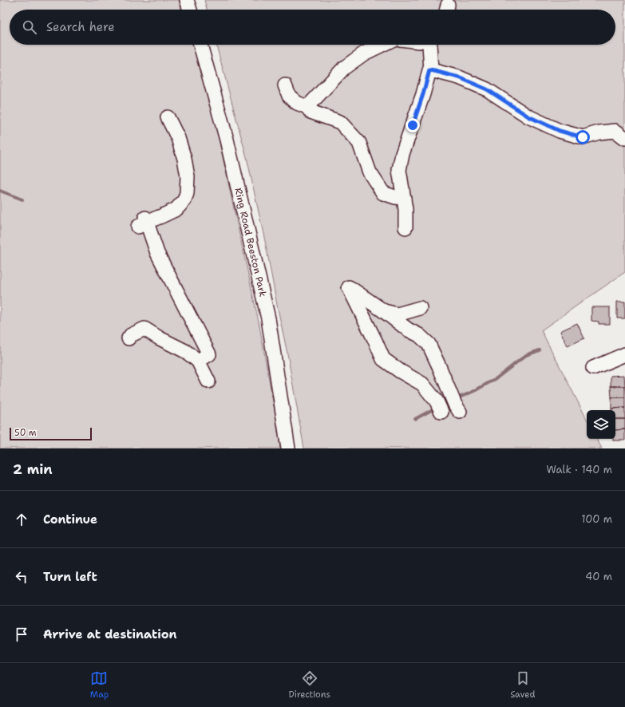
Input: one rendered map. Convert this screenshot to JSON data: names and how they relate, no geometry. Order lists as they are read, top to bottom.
{
  "streets": {
    "street": ["Ring Road Beeston Park"]
  },
  "scale_bar": "50 m",
  "page": {
    "search": "Search here",
    "scale": "50 m",
    "heading": ["2 min", "Walk · 140 m"],
    "list": [
      ["Continue", "100 m"],
      ["Turn left", "40 m"],
      "Arrive at destination"
    ],
    "nav": ["Map", "Directions", "Saved"]
  }
}
